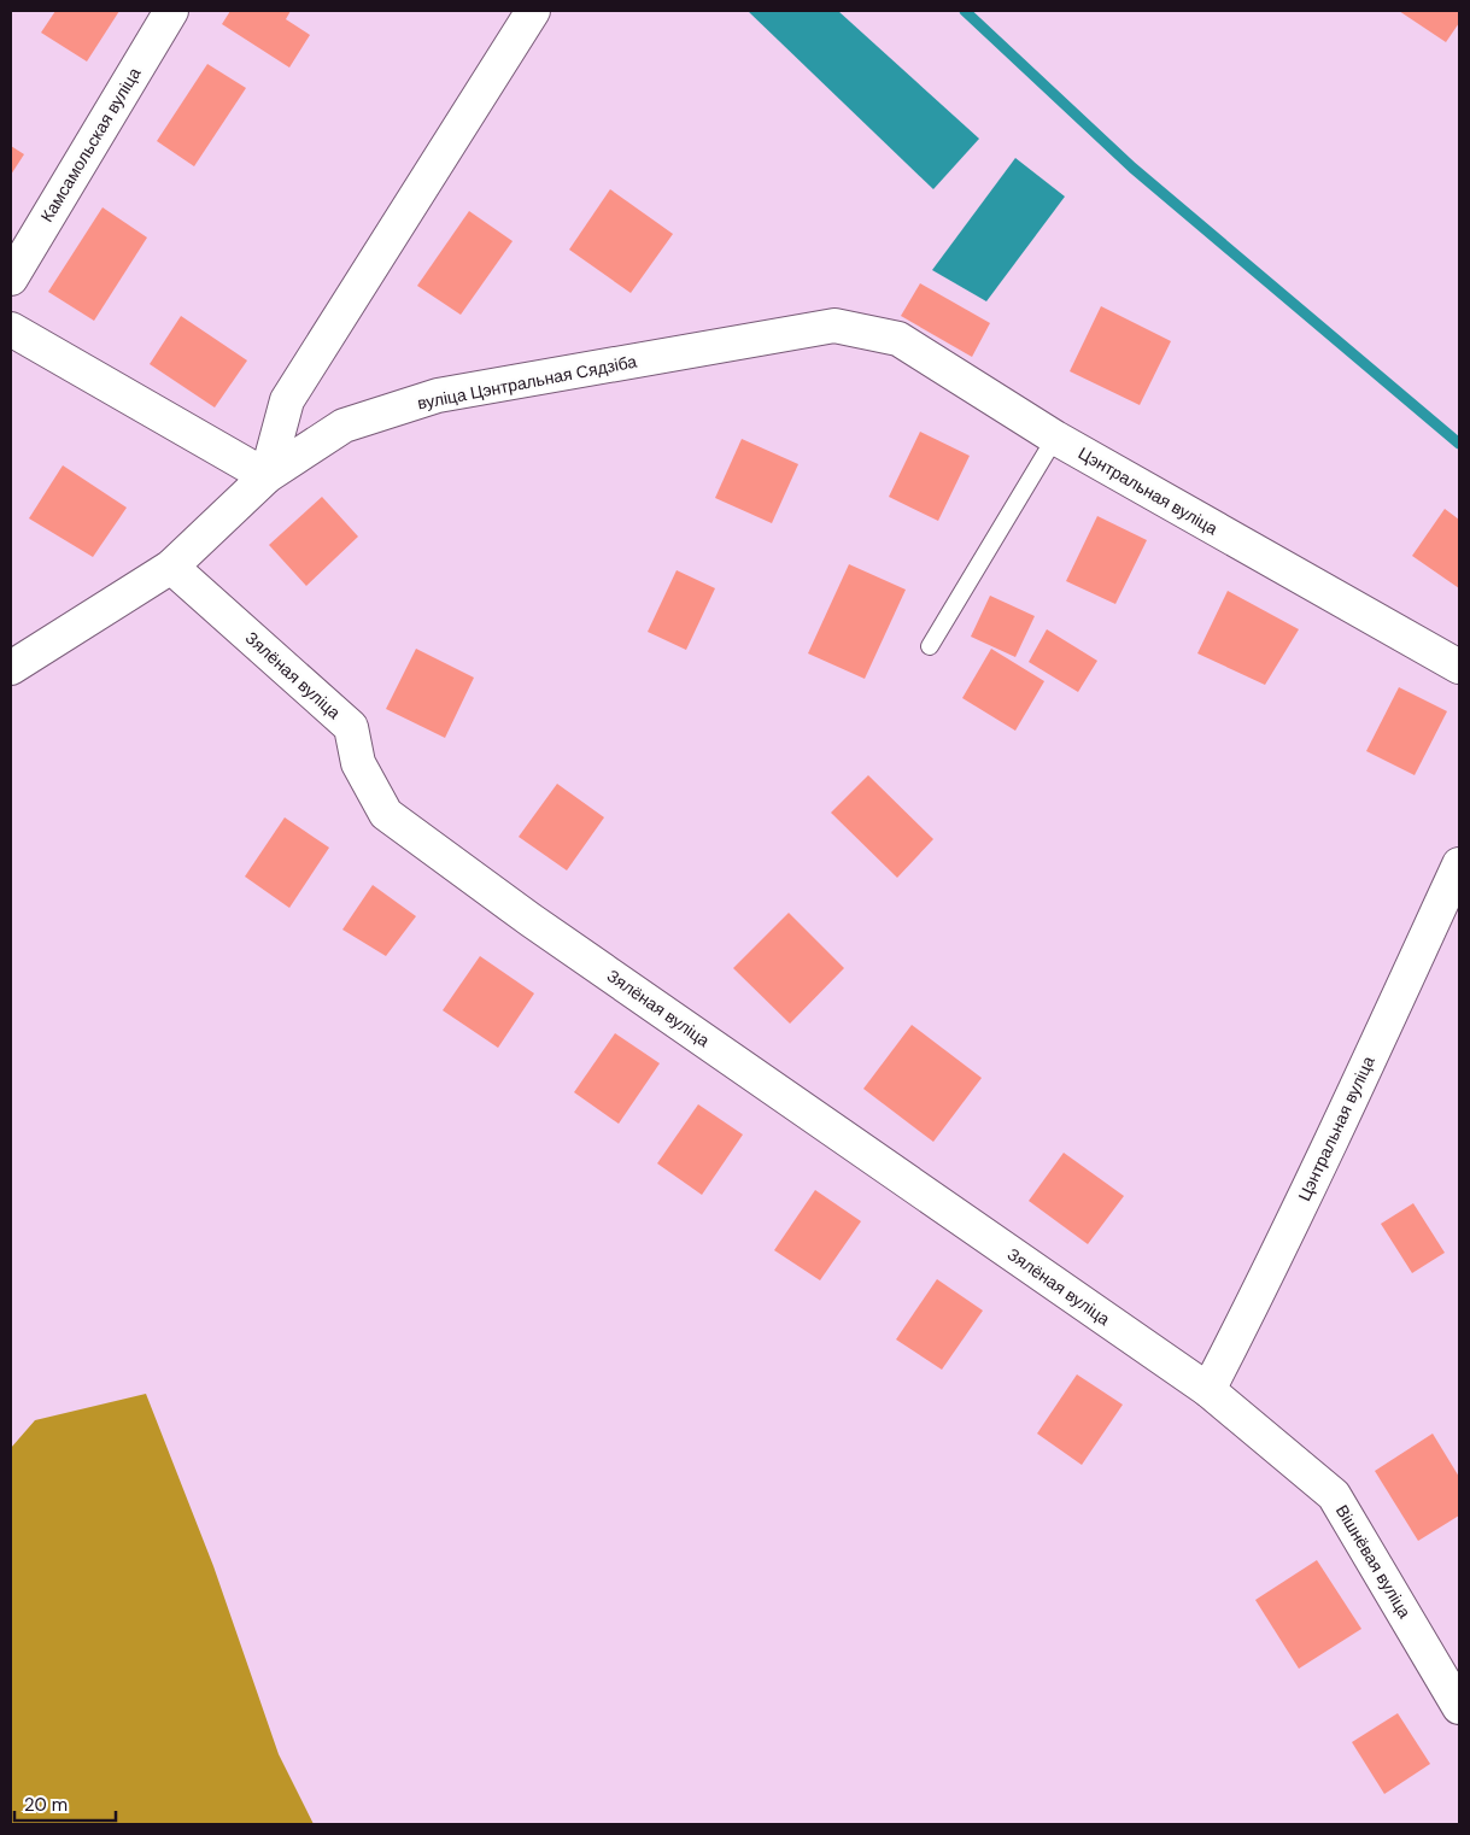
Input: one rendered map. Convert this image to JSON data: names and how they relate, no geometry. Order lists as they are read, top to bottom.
{
  "streets": {
    "street": [
      "Камсамольская вуліца",
      "вуліца Цэнтральная Сядзіба",
      "Цэнтральная вуліца",
      "Зялёная вуліца",
      "Вішнёвая вуліца"
    ]
  },
  "crossings": [
    ["вуліца Цэнтральная Сядзіба", "Цэнтральная вуліца"],
    ["вуліца Цэнтральная Сядзіба", "Зялёная вуліца"],
    ["Цэнтральная вуліца", "Зялёная вуліца"],
    ["Цэнтральная вуліца", "Вішнёвая вуліца"],
    ["Зялёная вуліца", "Вішнёвая вуліца"]
  ],
  "scale_bar": "20 m"
}
